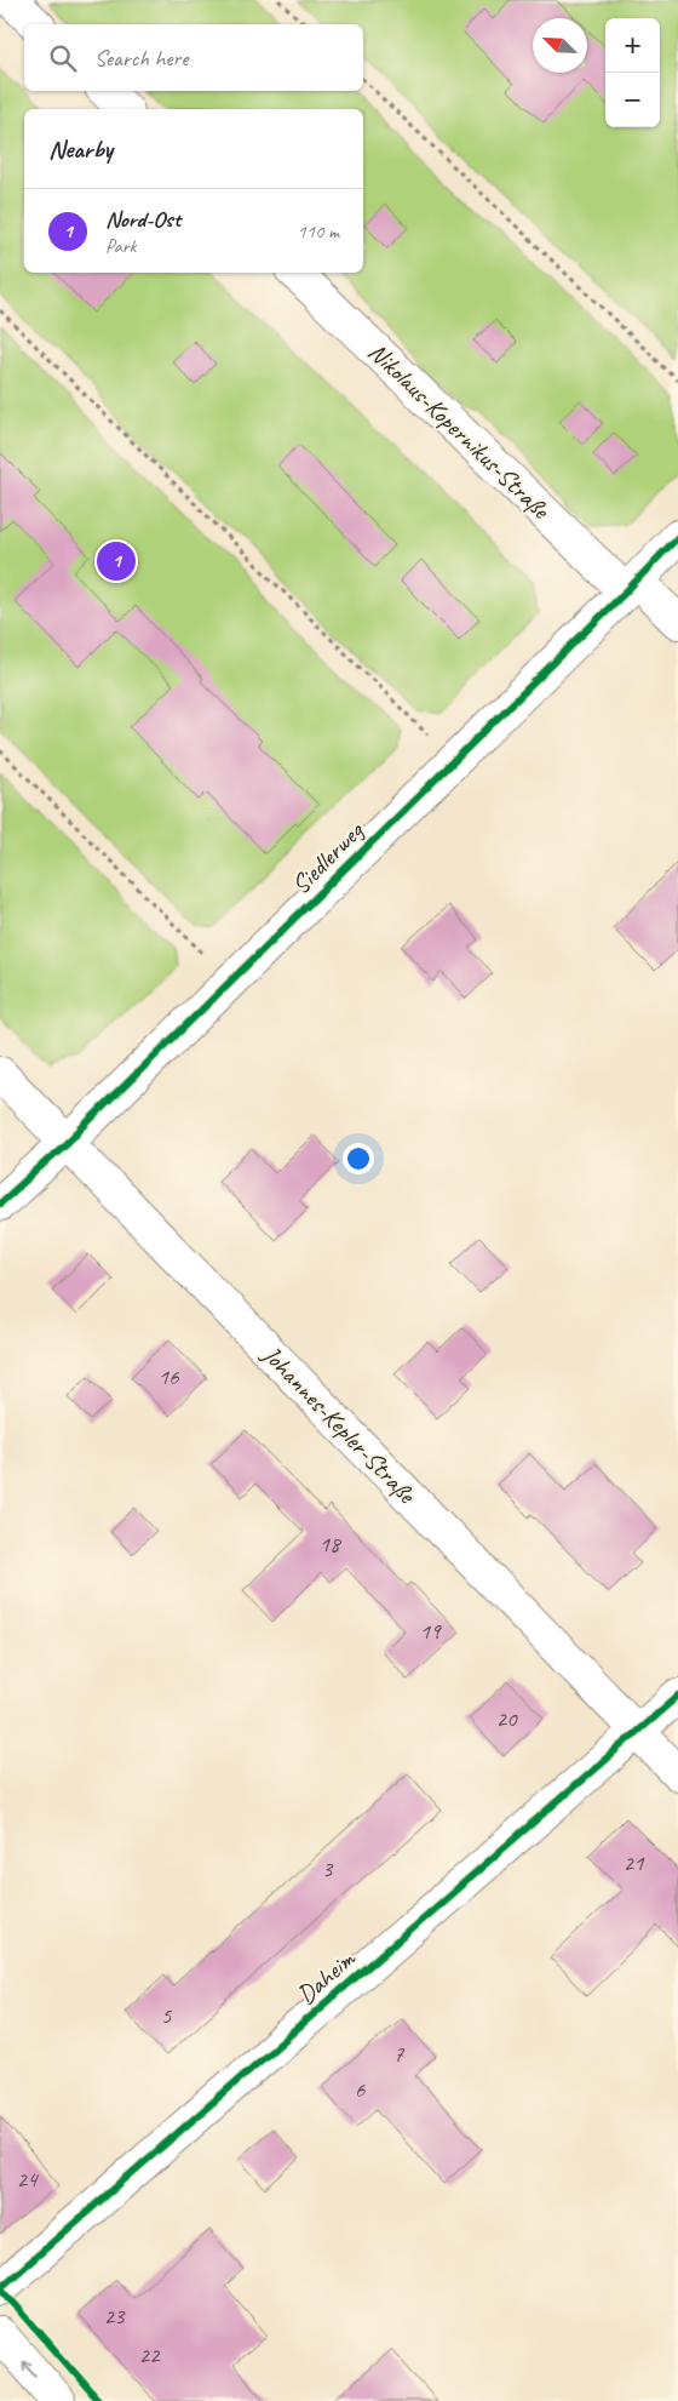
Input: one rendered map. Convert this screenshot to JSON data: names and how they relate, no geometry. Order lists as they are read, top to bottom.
{
  "streets": {
    "street": [
      "Nikolaus-Kopernikus-Straße",
      "Siedlerweg",
      "Johannes-Kepler-Straße",
      "Daheim"
    ]
  },
  "crossings": [
    ["Nikolaus-Kopernikus-Straße", "Siedlerweg"],
    ["Siedlerweg", "Johannes-Kepler-Straße"],
    ["Johannes-Kepler-Straße", "Daheim"]
  ],
  "house_numbers": [
    "16",
    "18",
    "19",
    "20",
    "21",
    "3",
    "5",
    "7",
    "6",
    "24",
    "23",
    "22"
  ],
  "north": "top left",
  "page": {
    "map_buttons": ["+", "−"],
    "search": "Search here",
    "heading": "Nearby",
    "list": [
      {
        "mark": "1",
        "name": "Nord-Ost",
        "note": "Park",
        "value": "110 m"
      }
    ],
    "pins": "1"
  }
}
